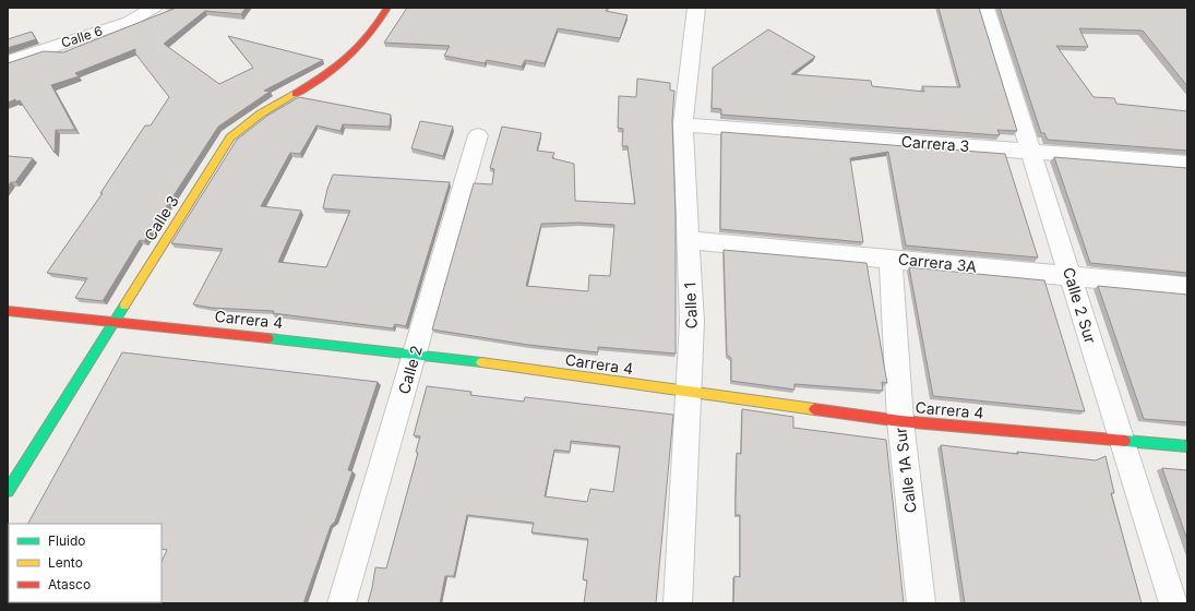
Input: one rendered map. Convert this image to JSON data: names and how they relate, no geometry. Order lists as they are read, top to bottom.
{
  "streets": {
    "street": [
      "Calle 6",
      "Carrera 3",
      "Calle 3",
      "Carrera 3A",
      "Calle 1",
      "Calle 2 Sur",
      "Carrera 4",
      "Calle 2",
      "Calle 1A Sur"
    ]
  },
  "crossings": [
    ["Carrera 3", "Calle 1"],
    ["Carrera 3", "Calle 2 Sur"],
    ["Calle 3", "Carrera 4"],
    ["Carrera 3A", "Calle 1"],
    ["Carrera 3A", "Calle 2 Sur"],
    ["Carrera 3A", "Calle 1A Sur"],
    ["Calle 1", "Carrera 4"],
    ["Calle 2 Sur", "Carrera 4"],
    ["Carrera 4", "Calle 2"],
    ["Carrera 4", "Calle 1A Sur"]
  ],
  "legend": ["Fluido", "Lento", "Atasco"]
}
